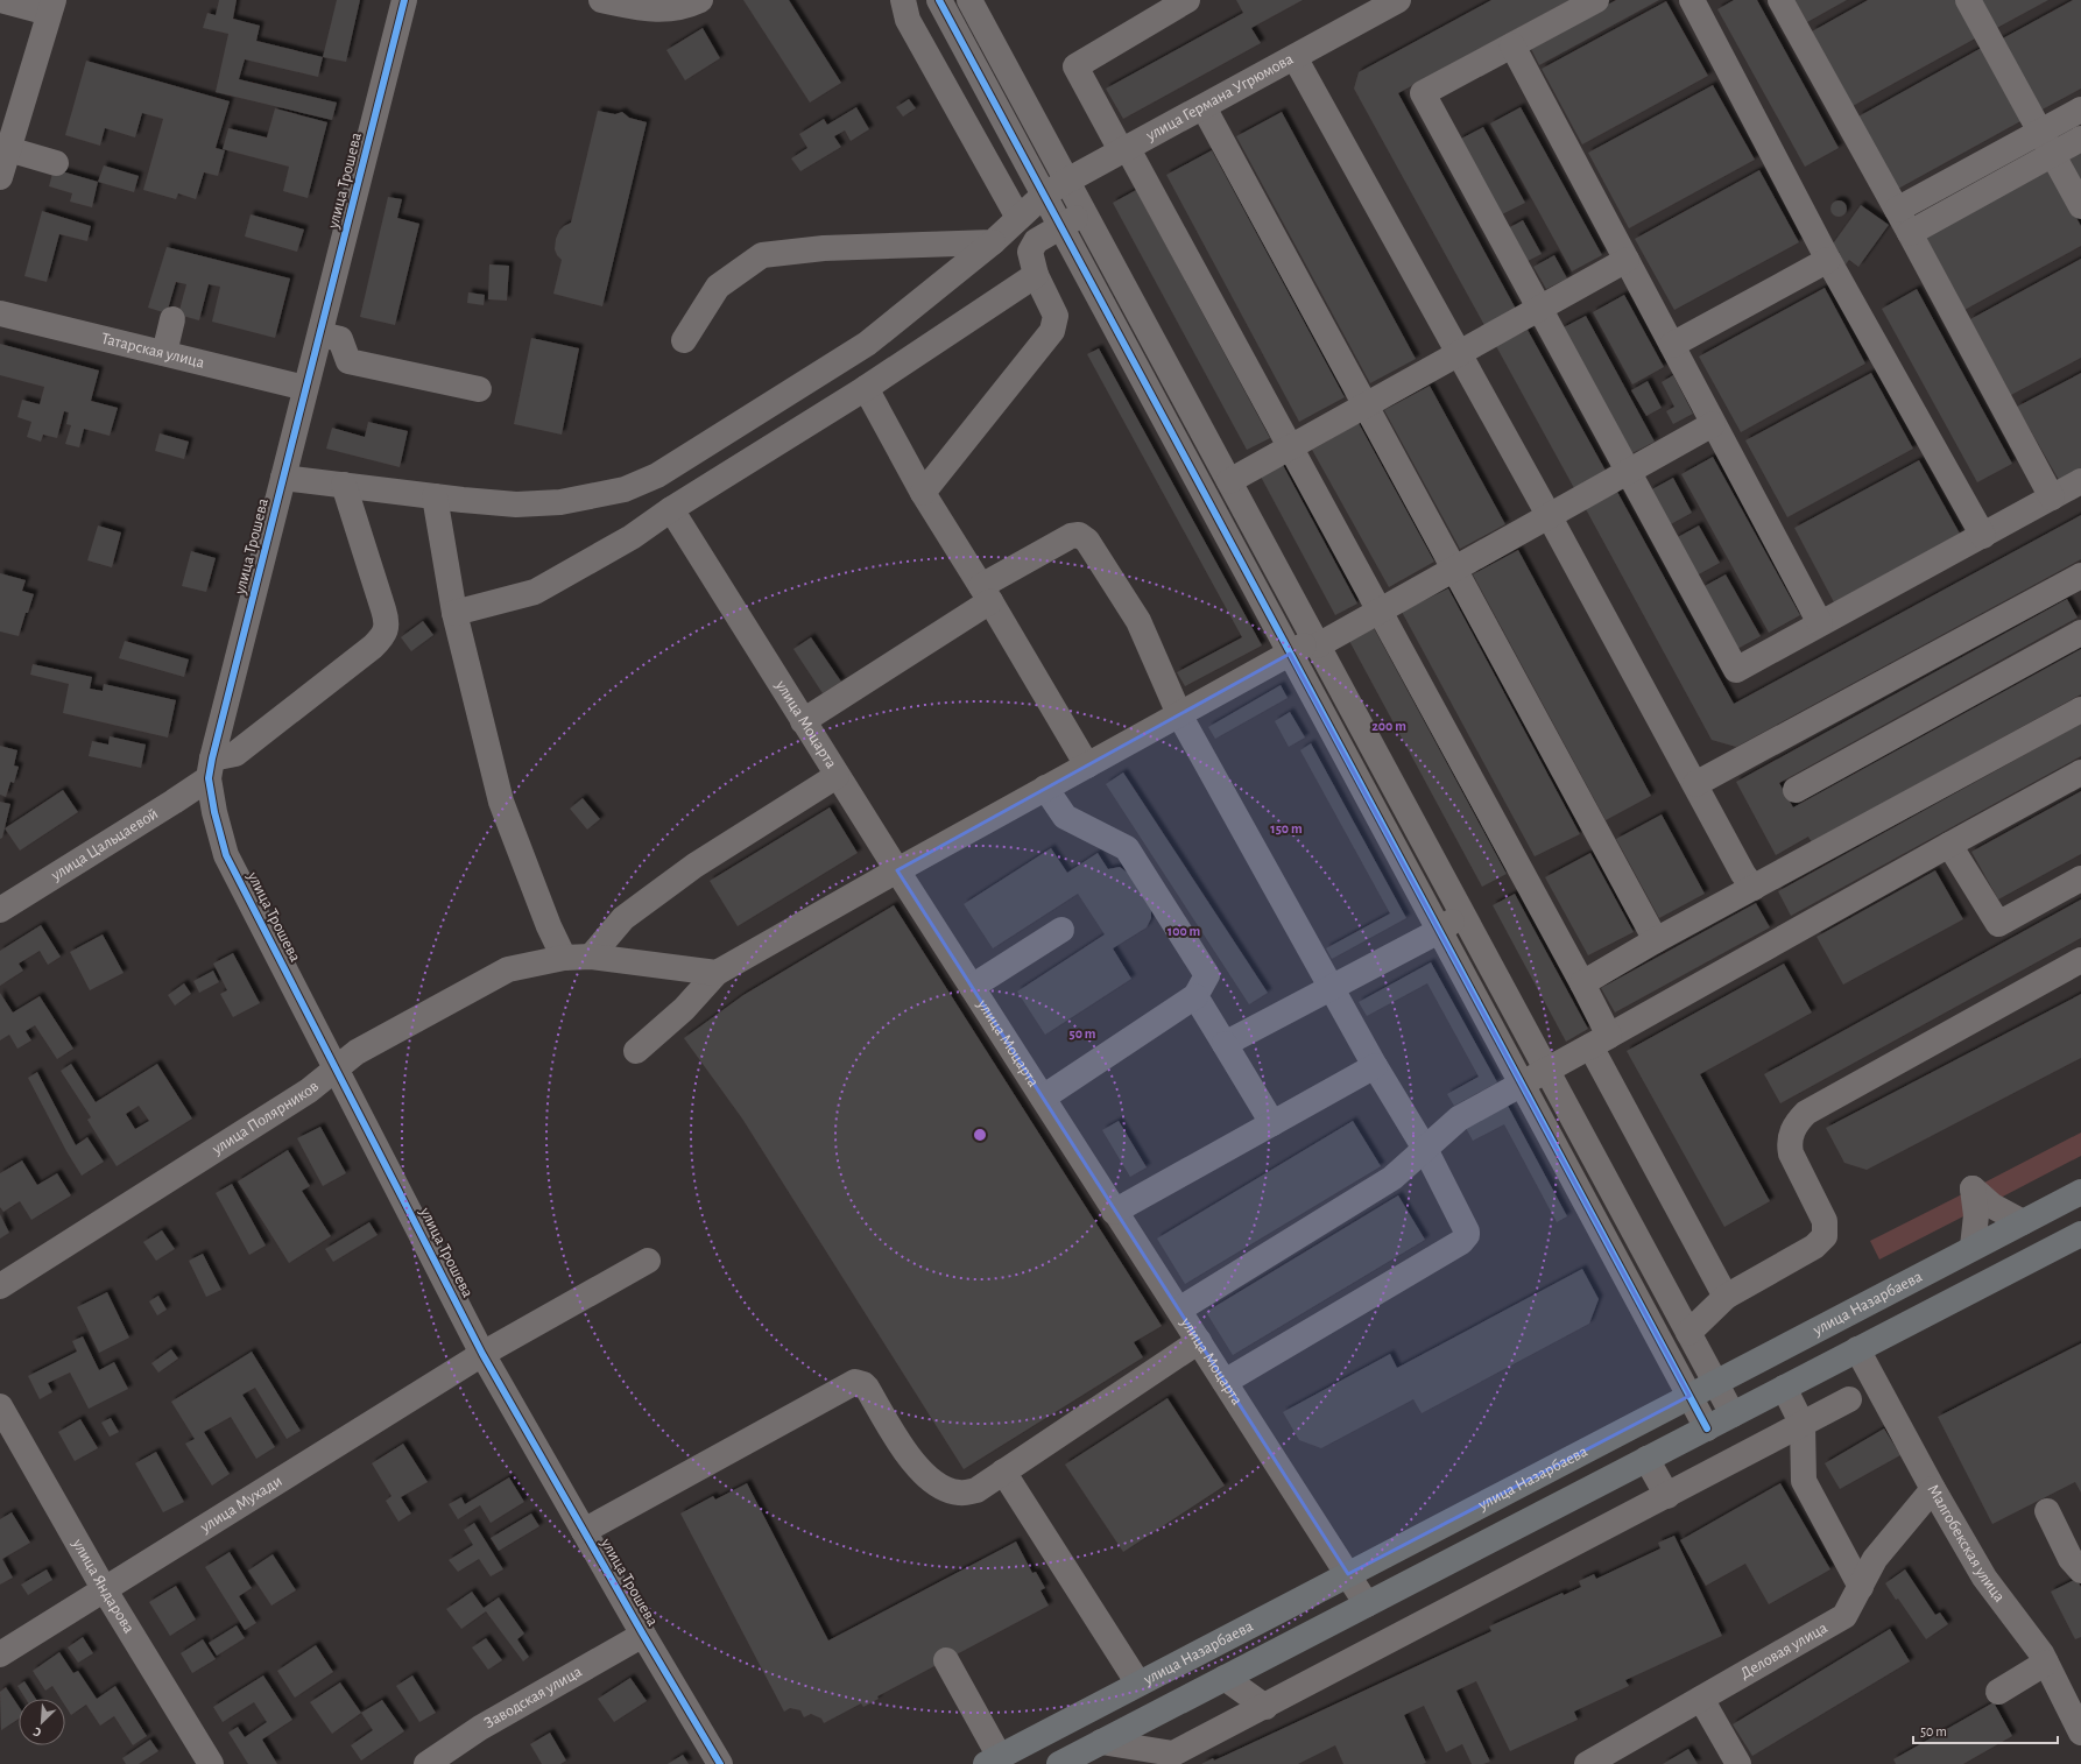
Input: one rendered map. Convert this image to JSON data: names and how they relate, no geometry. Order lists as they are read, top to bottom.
{
  "streets": {
    "main road": ["улица Назарбаева"],
    "street": [
      "улица Германа Угрюмова",
      "улица Трошева",
      "Татарская улица",
      "улица Моцарта",
      "улица Цальцаевой",
      "улица Полярников",
      "улица Мухади",
      "Малгобекская улица",
      "улица Яндарова",
      "Деловая улица",
      "Заводская улица"
    ]
  },
  "crossings": [
    ["улица Германа Угрюмова", "улица Трошева"],
    ["улица Трошева", "Татарская улица"],
    ["улица Трошева", "улица Цальцаевой"],
    ["улица Трошева", "улица Полярников"],
    ["улица Трошева", "улица Мухади"],
    ["улица Трошева", "Заводская улица"],
    ["улица Моцарта", "улица Назарбаева"],
    ["улица Назарбаева", "Малгобекская улица"],
    ["улица Мухади", "улица Яндарова"],
    ["Малгобекская улица", "Деловая улица"]
  ],
  "scale_bar": "50 m",
  "north": "bottom left",
  "rings": [
    "200 m",
    "150 m",
    "100 m",
    "50 m"
  ]
}
